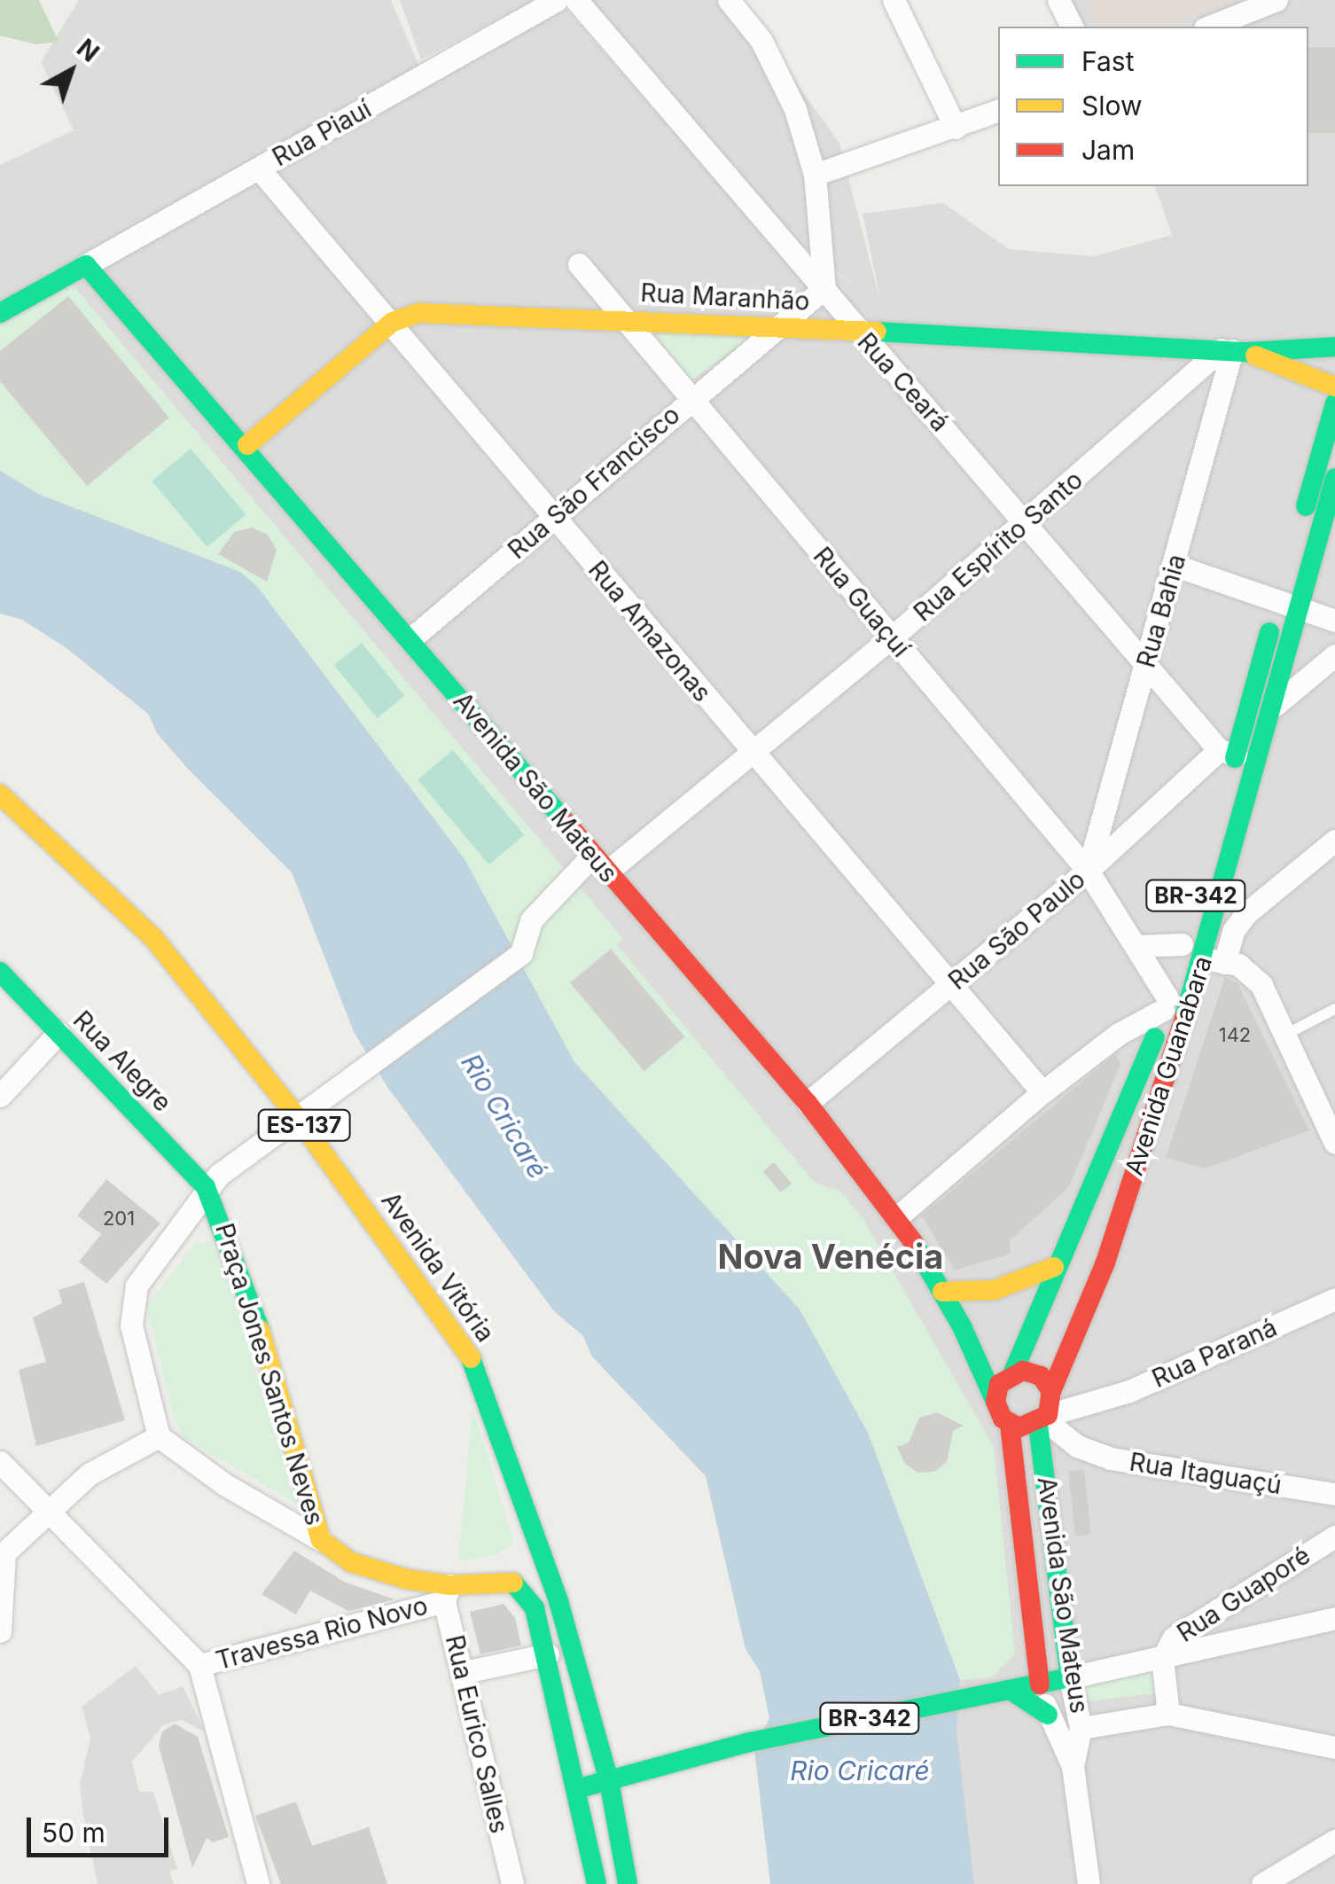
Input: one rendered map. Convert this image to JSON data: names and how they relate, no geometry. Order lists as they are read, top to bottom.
{
  "streets": {
    "main road": [
      "Rua Maranhão",
      "Avenida São Mateus",
      "BR-342",
      "Rua Alegre",
      "Avenida Guanabara",
      "ES-137",
      "Avenida Vitória",
      "Praça Jones Santos Neves"
    ],
    "street": [
      "Rua Piauí",
      "Rua Ceará",
      "Rua São Francisco",
      "Rua Espírito Santo",
      "Rua Guaçuí",
      "Rua Bahia",
      "Rua Amazonas",
      "Rua São Paulo",
      "Rua Paraná",
      "Rua Itaguaçú",
      "Rua Guaporé",
      "Travessa Rio Novo",
      "Rua Eurico Salles"
    ]
  },
  "crossings": [
    ["Rua Piauí", "Rua Amazonas"],
    ["Rua Piauí", "Avenida São Mateus"],
    ["Rua Maranhão", "Rua Ceará"],
    ["Rua Maranhão", "Rua São Francisco"],
    ["Rua Maranhão", "Rua Espírito Santo"],
    ["Rua Maranhão", "Rua Guaçuí"],
    ["Rua Maranhão", "Rua Bahia"],
    ["Rua Maranhão", "Rua Amazonas"],
    ["Rua Maranhão", "Avenida São Mateus"],
    ["Rua Ceará", "Rua São Francisco"],
    ["Rua Ceará", "Rua Espírito Santo"],
    ["Rua Ceará", "Rua Bahia"],
    ["Rua Ceará", "Rua São Paulo"],
    ["Rua Ceará", "Avenida Guanabara"],
    ["Rua São Francisco", "Rua Guaçuí"],
    ["Rua São Francisco", "Rua Amazonas"],
    ["Rua São Francisco", "Avenida São Mateus"],
    ["Rua Espírito Santo", "Rua Guaçuí"],
    ["Rua Espírito Santo", "Rua Bahia"],
    ["Rua Espírito Santo", "Rua Amazonas"],
    ["Rua Espírito Santo", "Avenida São Mateus"],
    ["Rua Espírito Santo", "Avenida Vitória"],
    ["Rua Guaçuí", "Rua Bahia"],
    ["Rua Guaçuí", "Rua São Paulo"],
    ["Rua Guaçuí", "Avenida Guanabara"],
    ["Rua Bahia", "Rua São Paulo"],
    ["Rua Amazonas", "Rua São Paulo"],
    ["Rua Amazonas", "Avenida Guanabara"],
    ["Avenida São Mateus", "BR-342"],
    ["Avenida São Mateus", "Rua São Paulo"],
    ["Avenida São Mateus", "Avenida Guanabara"],
    ["Avenida São Mateus", "Rua Paraná"],
    ["Avenida São Mateus", "Rua Itaguaçú"],
    ["BR-342", "Avenida Guanabara"],
    ["BR-342", "Avenida Vitória"],
    ["Rua São Paulo", "Avenida Guanabara"],
    ["Rua Alegre", "Praça Jones Santos Neves"],
    ["Avenida Guanabara", "Rua Paraná"],
    ["Avenida Guanabara", "Rua Itaguaçú"],
    ["Rua Paraná", "Rua Itaguaçú"],
    ["Travessa Rio Novo", "Rua Eurico Salles"]
  ],
  "districts": ["Nova Venécia"],
  "water": ["Rio Cricaré"],
  "house_numbers": ["142", "201"],
  "legend": ["Fast", "Slow", "Jam"],
  "scale_bar": "50 m",
  "north": "top right"
}
